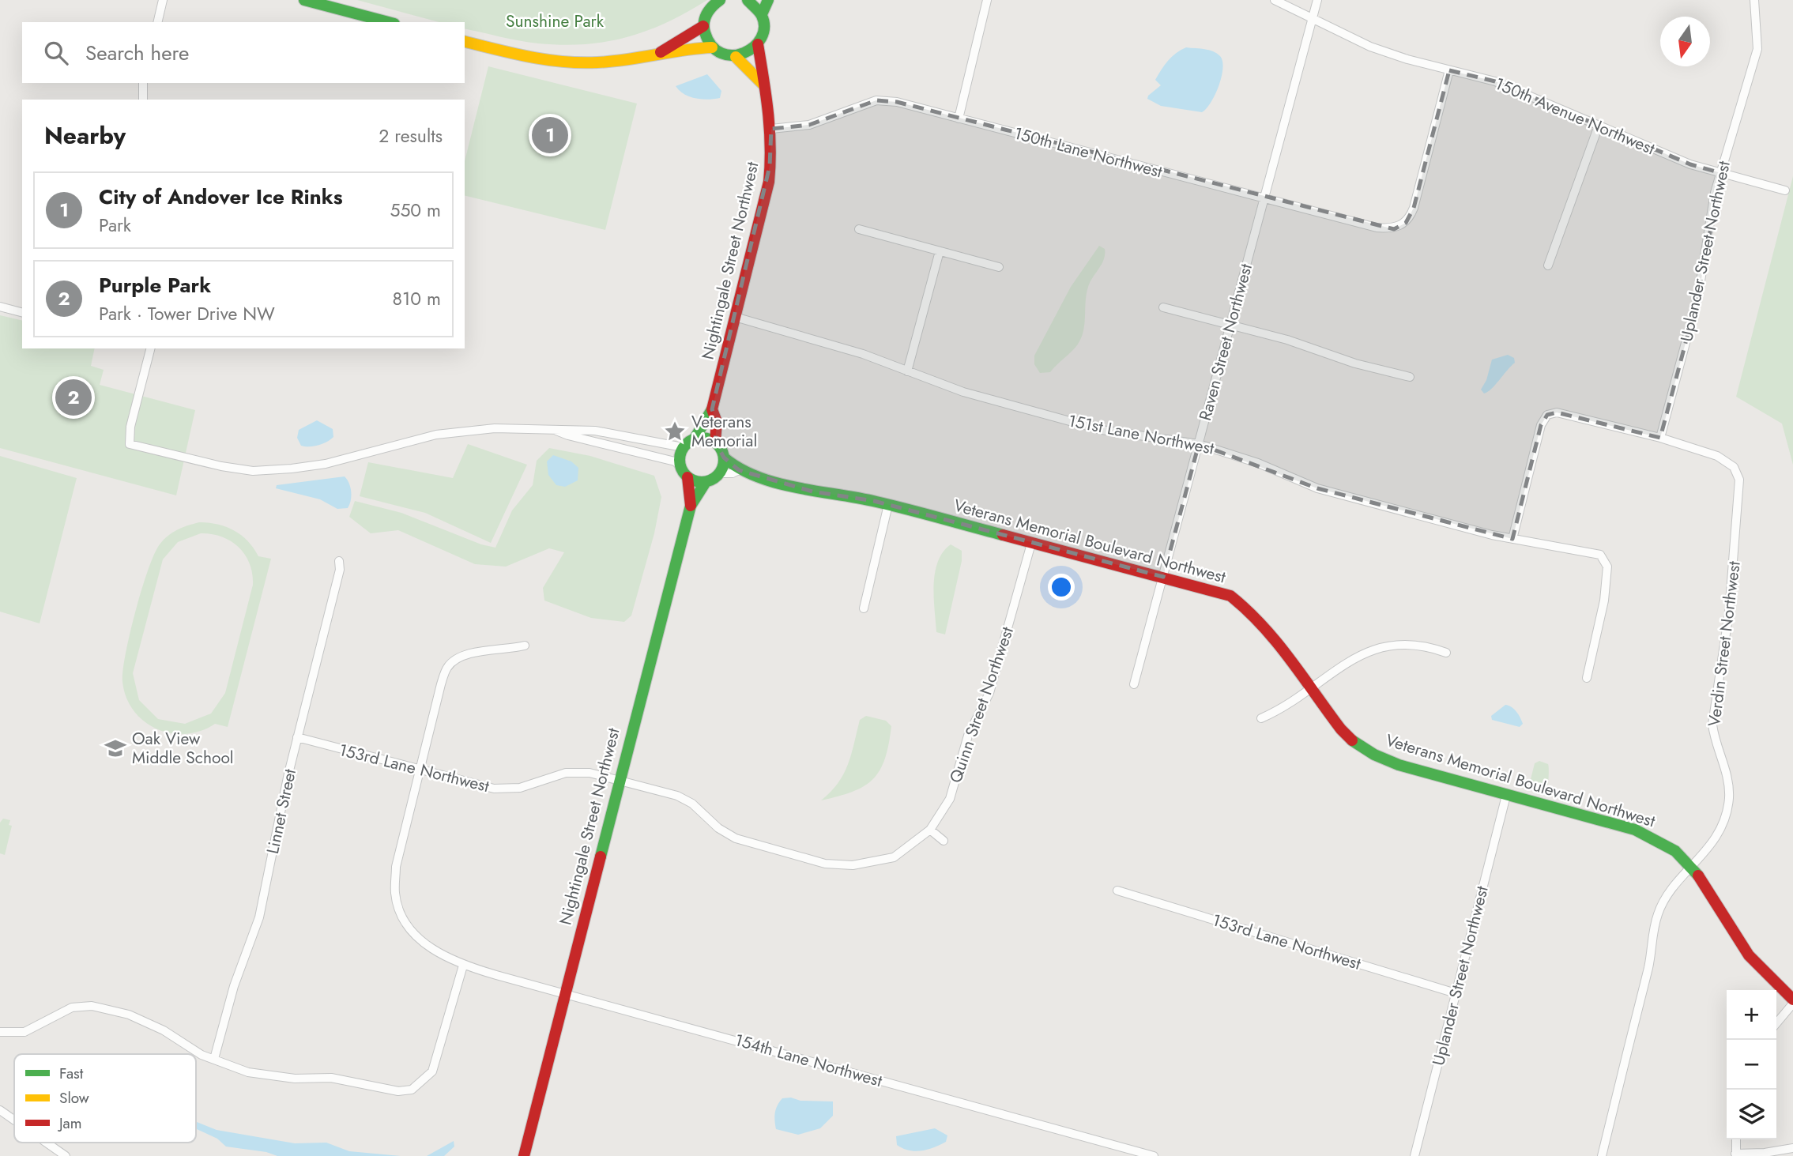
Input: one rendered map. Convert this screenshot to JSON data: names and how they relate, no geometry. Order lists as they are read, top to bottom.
{
  "streets": {
    "street": [
      "150th Avenue Northwest",
      "150th Lane Northwest",
      "Uplander Street Northwest",
      "Nightingale Street Northwest",
      "Raven Street Northwest",
      "151st Lane Northwest",
      "Veterans Memorial Boulevard Northwest",
      "Verdin Street Northwest",
      "Quinn Street Northwest",
      "153rd Lane Northwest",
      "Linnet Street",
      "154th Lane Northwest"
    ]
  },
  "crossings": [
    ["150th Avenue Northwest", "150th Lane Northwest"],
    ["150th Avenue Northwest", "Uplander Street Northwest"],
    ["150th Avenue Northwest", "Raven Street Northwest"],
    ["150th Lane Northwest", "Nightingale Street Northwest"],
    ["150th Lane Northwest", "Raven Street Northwest"],
    ["Uplander Street Northwest", "Veterans Memorial Boulevard Northwest"],
    ["Uplander Street Northwest", "Verdin Street Northwest"],
    ["Uplander Street Northwest", "153rd Lane Northwest"],
    ["Nightingale Street Northwest", "151st Lane Northwest"],
    ["Nightingale Street Northwest", "Veterans Memorial Boulevard Northwest"],
    ["Nightingale Street Northwest", "153rd Lane Northwest"],
    ["Nightingale Street Northwest", "154th Lane Northwest"],
    ["Raven Street Northwest", "151st Lane Northwest"],
    ["Raven Street Northwest", "Veterans Memorial Boulevard Northwest"],
    ["Veterans Memorial Boulevard Northwest", "Verdin Street Northwest"],
    ["Veterans Memorial Boulevard Northwest", "Quinn Street Northwest"],
    ["Quinn Street Northwest", "153rd Lane Northwest"],
    ["153rd Lane Northwest", "Linnet Street"],
    ["153rd Lane Northwest", "154th Lane Northwest"]
  ],
  "parks": ["Sunshine Park"],
  "places": {
    "place": ["Veterans Memorial"],
    "school or university": ["Oak View Middle School"]
  },
  "legend": ["Fast", "Slow", "Jam"],
  "north": "bottom",
  "page": {
    "search": "Search here",
    "heading": ["Nearby", "2 results"],
    "pins": ["1", "2"],
    "list": [
      {
        "mark": "1",
        "name": "City of Andover Ice Rinks",
        "note": "Park",
        "value": "550 m"
      },
      {
        "mark": "2",
        "name": "Purple Park",
        "note": "Park · Tower Drive NW",
        "value": "810 m"
      }
    ],
    "map_buttons": ["+", "−"]
  }
}
